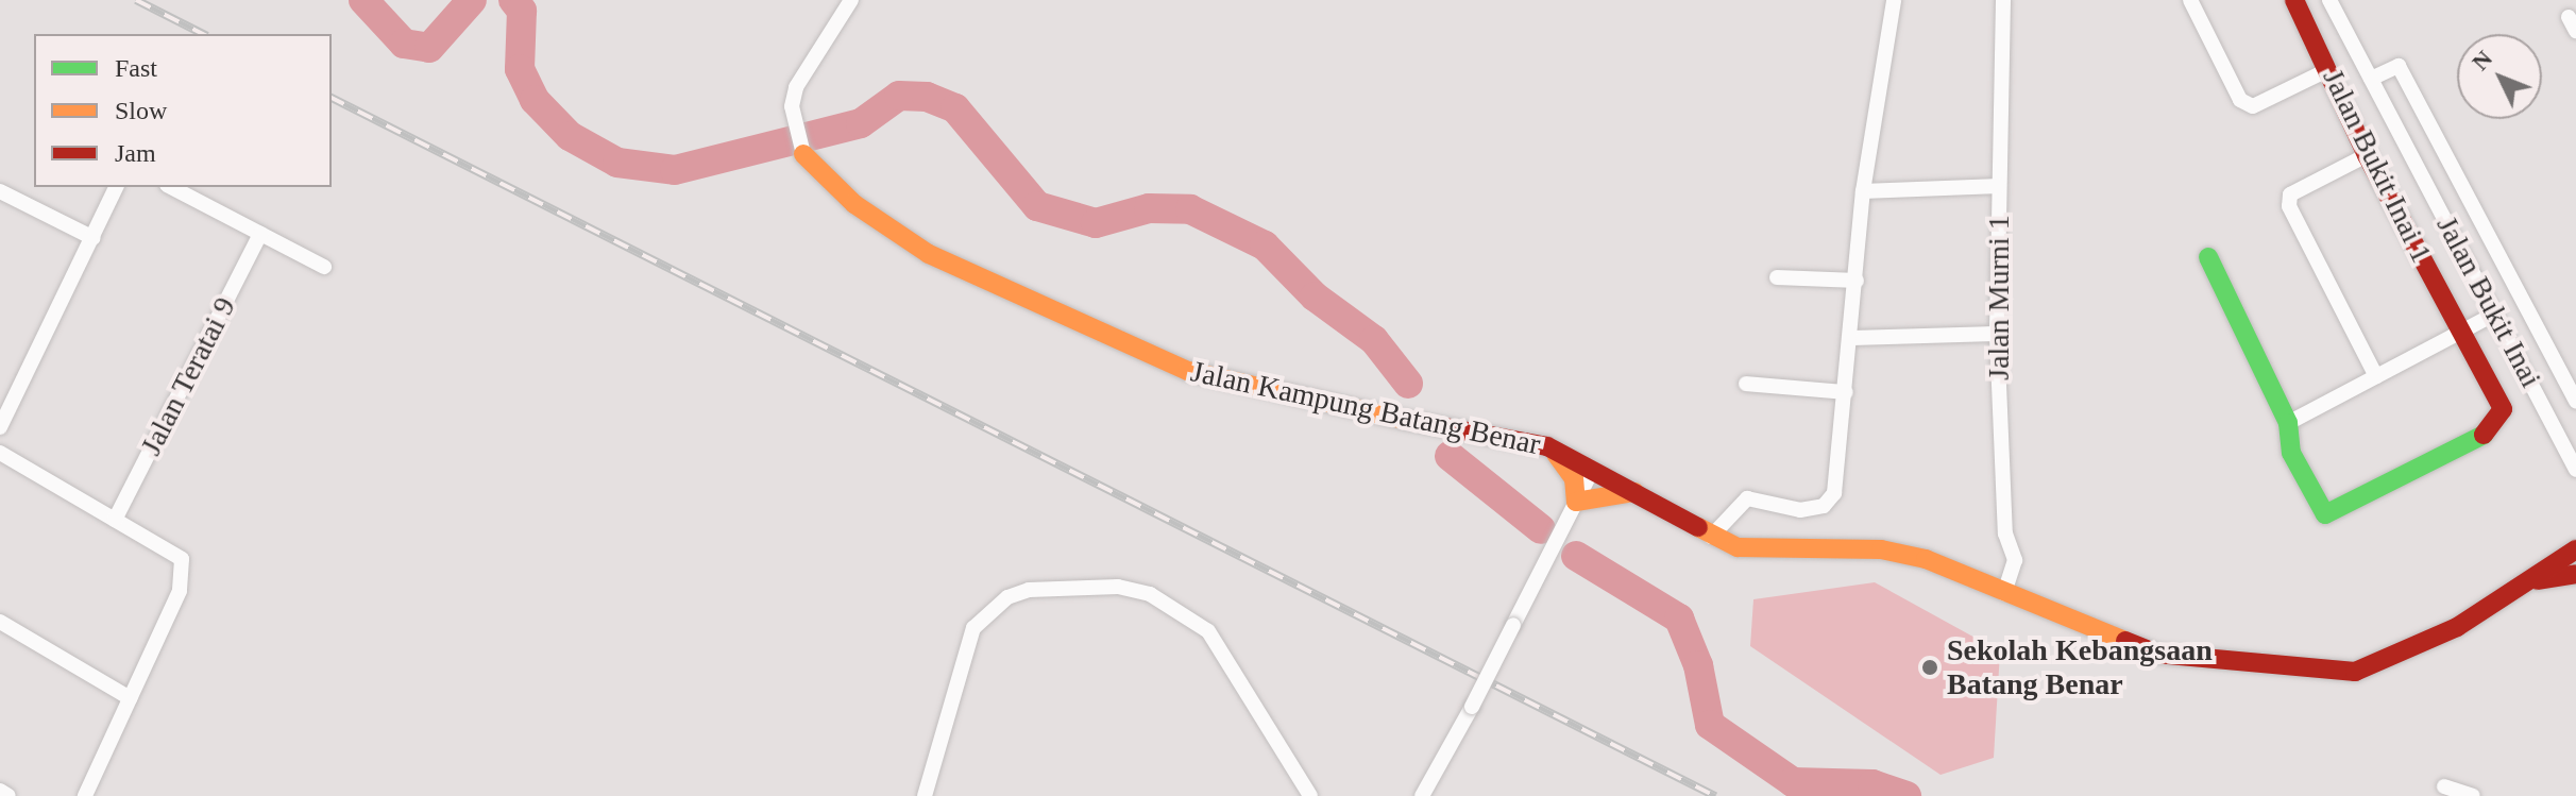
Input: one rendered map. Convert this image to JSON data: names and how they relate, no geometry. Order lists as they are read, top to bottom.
{
  "streets": {
    "street": [
      "Jalan Bukit Inai 1",
      "Jalan Murni 1",
      "Jalan Bukit Inai",
      "Jalan Teratai 9",
      "Jalan Kampung Batang Benar"
    ]
  },
  "crossings": [
    ["Jalan Murni 1", "Jalan Kampung Batang Benar"]
  ],
  "places": ["Sekolah Kebangsaan Batang Benar"],
  "legend": ["Fast", "Slow", "Jam"],
  "north": "top left"
}
